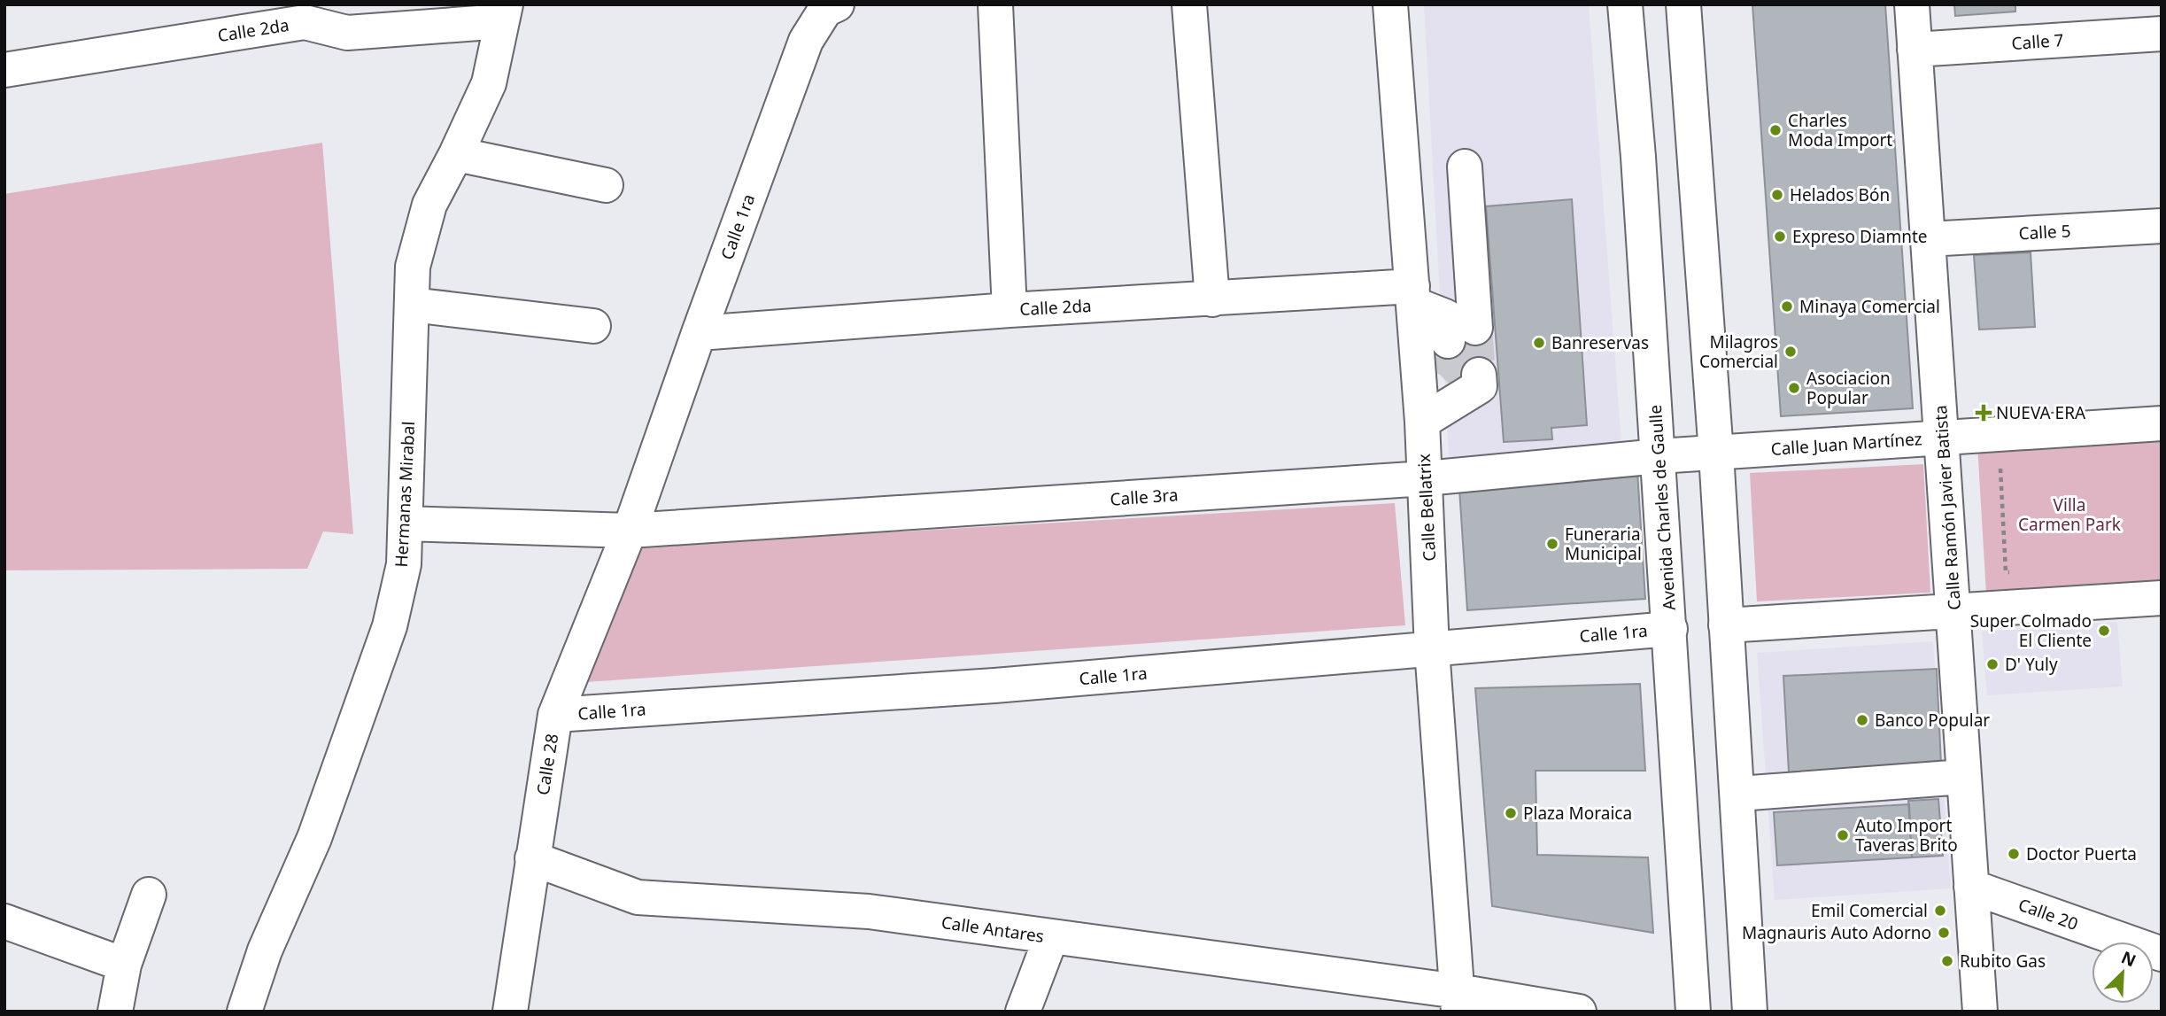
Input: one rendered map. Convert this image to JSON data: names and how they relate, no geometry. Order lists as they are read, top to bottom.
{
  "streets": {
    "street": [
      "Calle 2da",
      "Calle 7",
      "Calle 1ra",
      "Calle 5",
      "Calle Juan Martínez",
      "Hermanas Mirabal",
      "Calle 3ra",
      "Calle Bellatrix",
      "Avenida Charles de Gaulle",
      "Calle Ramón Javier Batista",
      "Calle 28",
      "Calle 20",
      "Calle Antares"
    ]
  },
  "crossings": [
    ["Calle 2da", "Calle 1ra"],
    ["Calle 2da", "Hermanas Mirabal"],
    ["Calle 2da", "Calle Bellatrix"],
    ["Calle 7", "Calle Ramón Javier Batista"],
    ["Calle 1ra", "Calle 3ra"],
    ["Calle 1ra", "Calle Bellatrix"],
    ["Calle 1ra", "Avenida Charles de Gaulle"],
    ["Calle 1ra", "Calle 28"],
    ["Calle 5", "Calle Ramón Javier Batista"],
    ["Calle Juan Martínez", "Calle 3ra"],
    ["Calle Juan Martínez", "Avenida Charles de Gaulle"],
    ["Calle Juan Martínez", "Calle Ramón Javier Batista"],
    ["Hermanas Mirabal", "Calle 3ra"],
    ["Calle 3ra", "Calle Bellatrix"],
    ["Calle 3ra", "Avenida Charles de Gaulle"],
    ["Calle 3ra", "Calle 28"],
    ["Calle Bellatrix", "Calle Antares"],
    ["Calle Ramón Javier Batista", "Calle 20"],
    ["Calle 28", "Calle Antares"]
  ],
  "parks": ["Villa Carmen Park"],
  "places": {
    "other": [
      "Charles Moda Import",
      "Helados Bón",
      "Expreso Diamnte",
      "Minaya Comercial",
      "Banreservas",
      "Milagros Comercial",
      "Asociacion Popular",
      "Funeraria Municipal",
      "Super Colmado El Cliente",
      "D' Yuly",
      "Banco Popular",
      "Plaza Moraica",
      "Auto Import Taveras Brito",
      "Doctor Puerta",
      "Emil Comercial",
      "Magnauris Auto Adorno",
      "Rubito Gas"
    ],
    "health": ["NUEVA ERA"]
  },
  "north": "top right"
}
